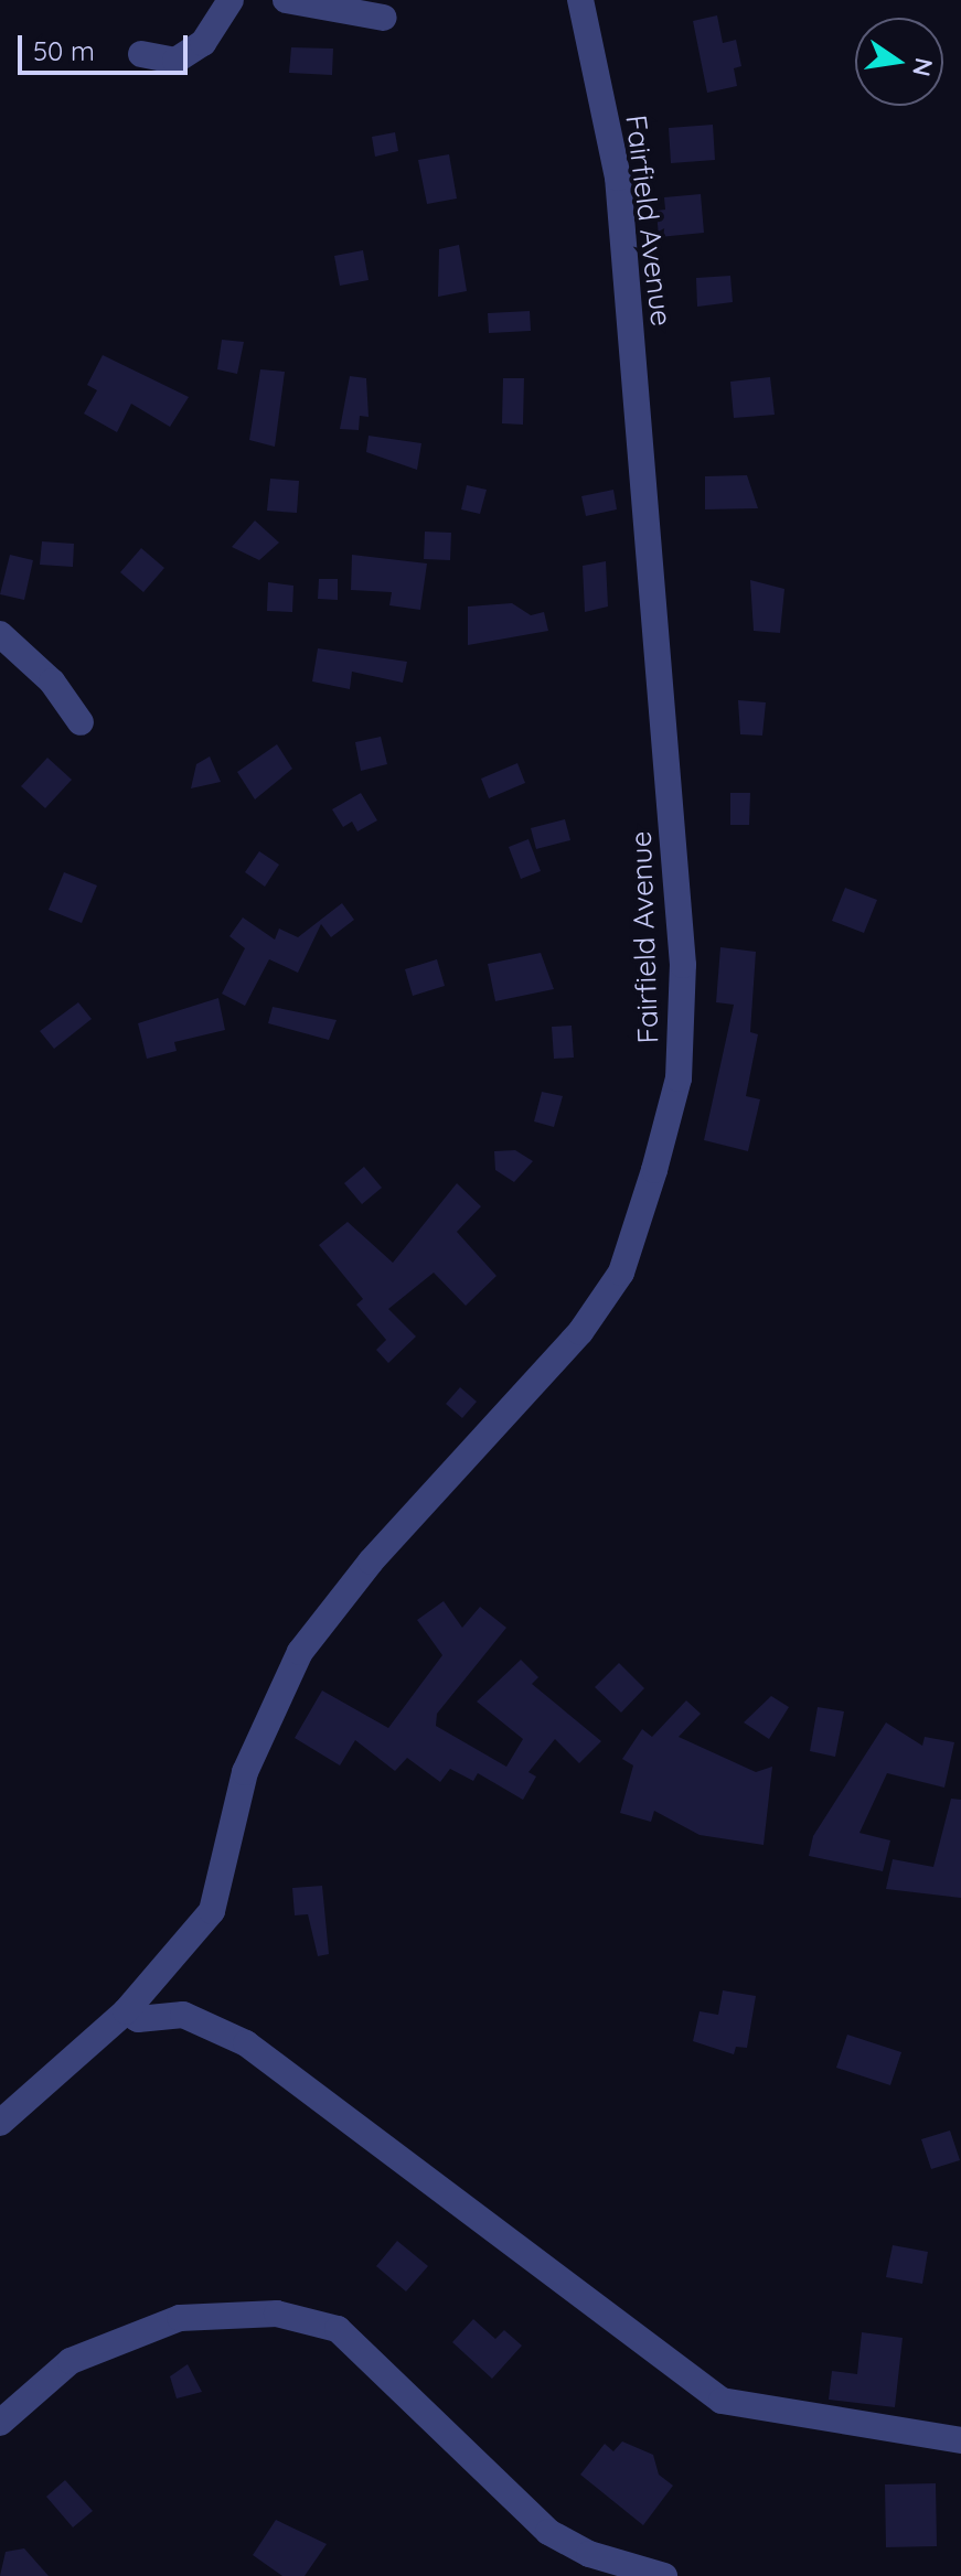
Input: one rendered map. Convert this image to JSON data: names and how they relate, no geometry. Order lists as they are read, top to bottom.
{
  "streets": {
    "street": ["Fairfield Avenue"]
  },
  "scale_bar": "50 m",
  "north": "right"
}
